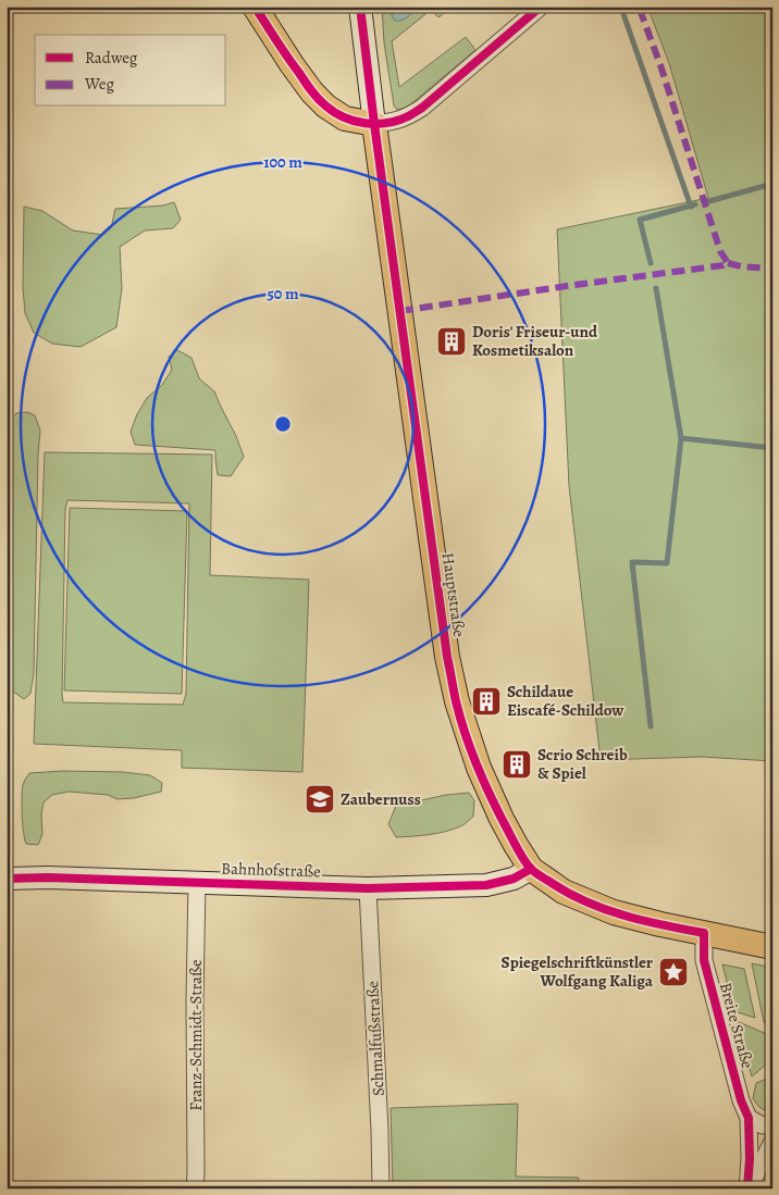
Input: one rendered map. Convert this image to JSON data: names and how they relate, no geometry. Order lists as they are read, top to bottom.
{
  "streets": {
    "main road": ["Hauptstraße"],
    "street": [
      "Bahnhofstraße",
      "Breite Straße",
      "Franz-Schmidt-Straße",
      "Schmalfußstraße"
    ]
  },
  "crossings": [
    ["Hauptstraße", "Bahnhofstraße"],
    ["Hauptstraße", "Breite Straße"],
    ["Bahnhofstraße", "Franz-Schmidt-Straße"],
    ["Bahnhofstraße", "Schmalfußstraße"]
  ],
  "places": {
    "building": ["Doris' Friseur-und Kosmetiksalon", "Schildaue Eiscafé-Schildow", "Scrio Schreib & Spiel"],
    "school or university": ["Zaubernuss"],
    "place": ["Spiegelschriftkünstler Wolfgang Kaliga"]
  },
  "legend": ["Radweg", "Weg"],
  "rings": ["100 m", "50 m"]
}
